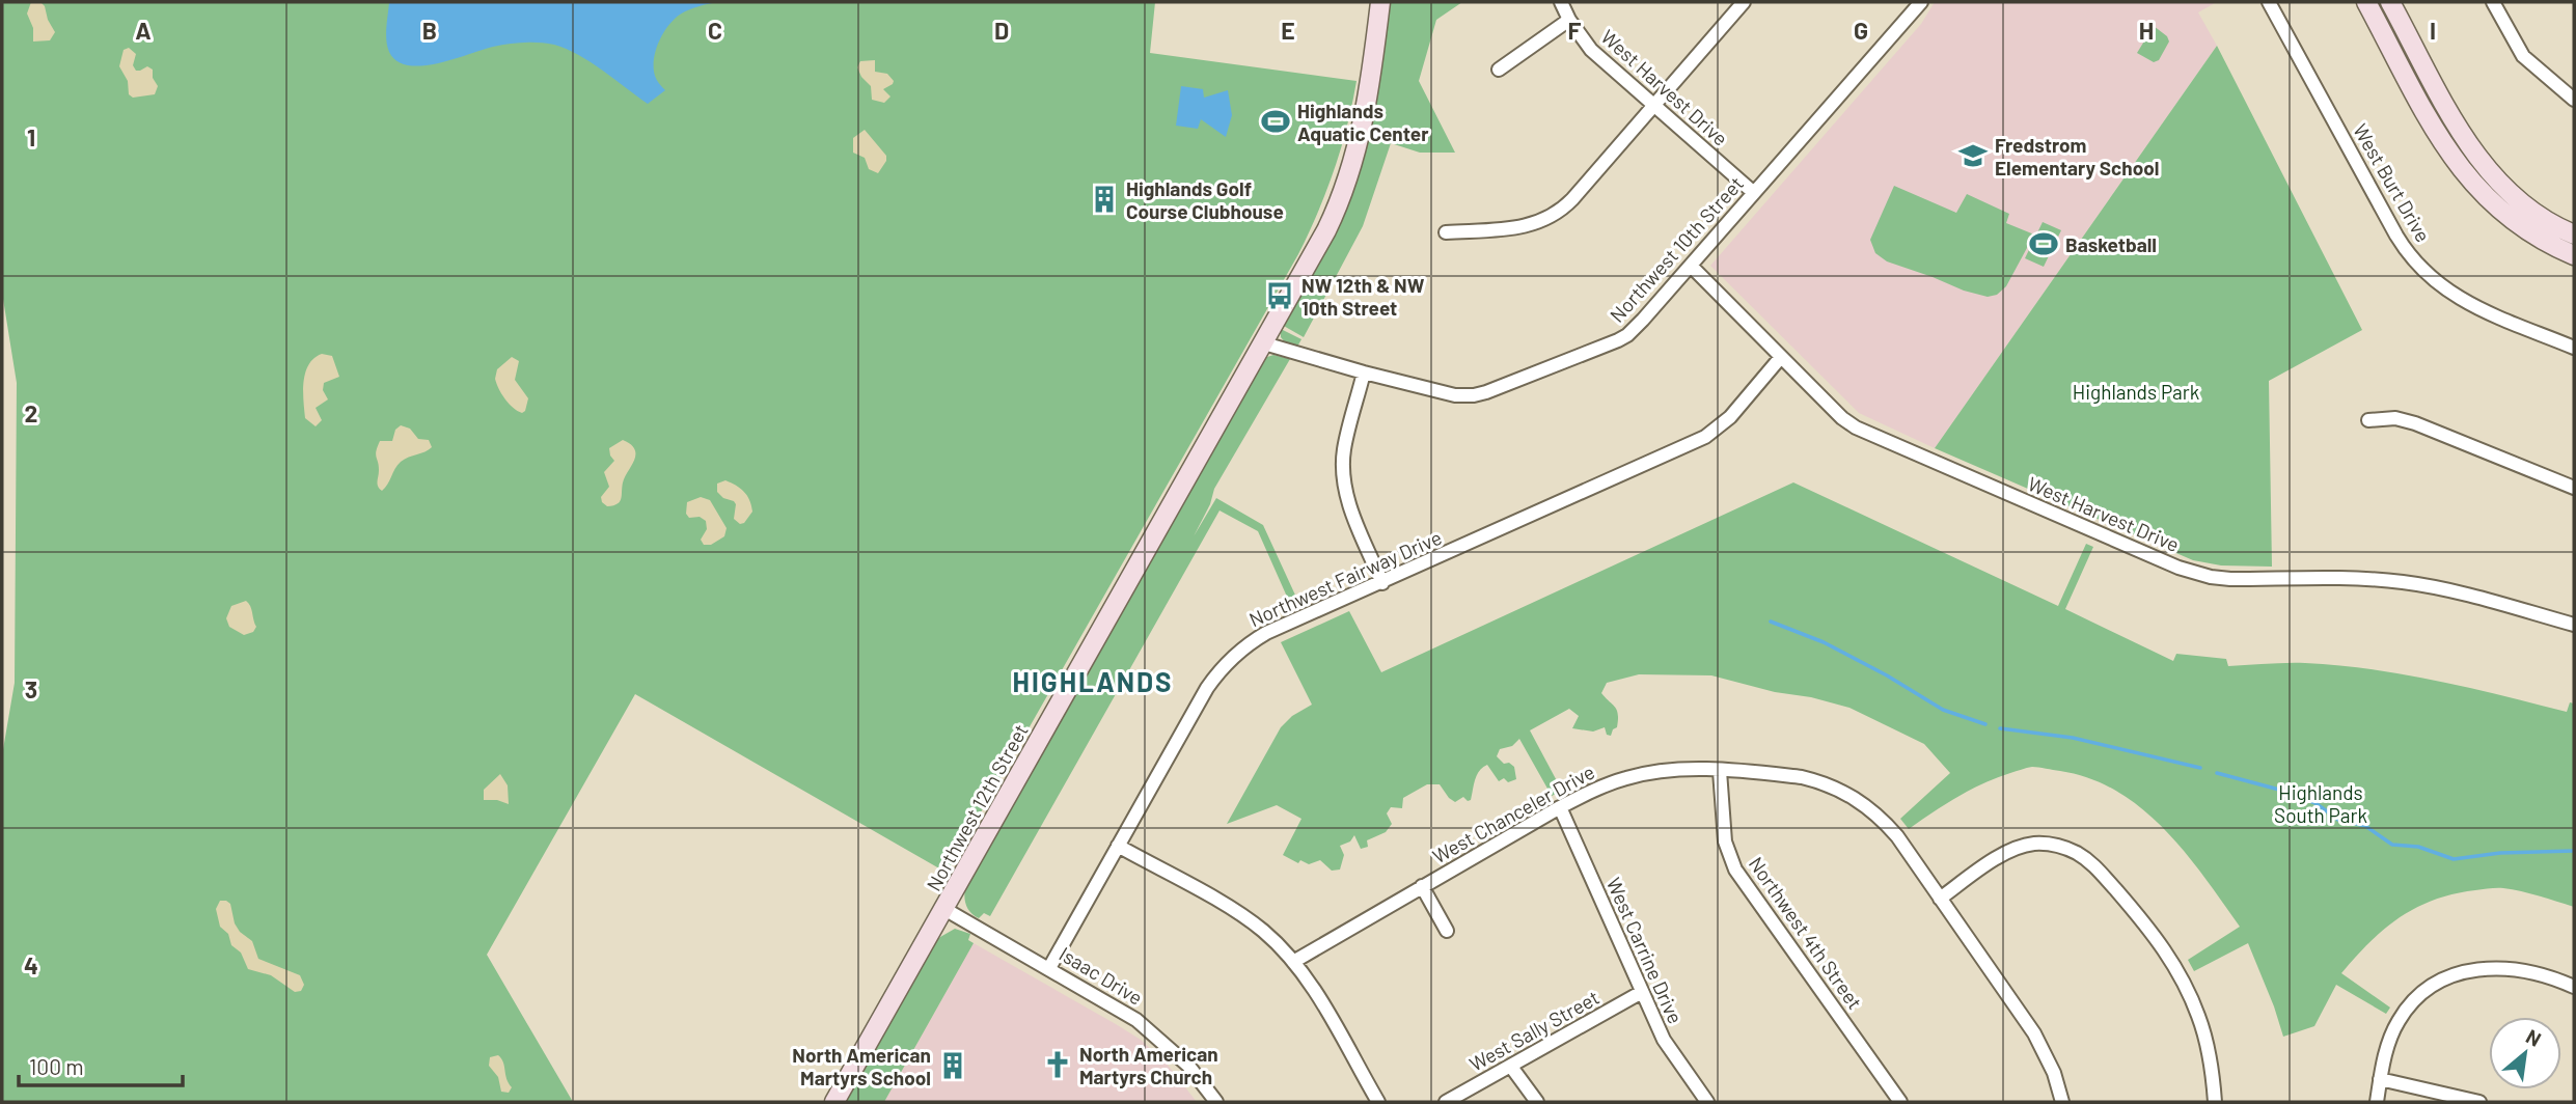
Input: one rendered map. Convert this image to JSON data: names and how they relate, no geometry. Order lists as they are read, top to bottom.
{
  "streets": {
    "main road": ["Northwest 12th Street"],
    "street": [
      "West Harvest Drive",
      "West Burt Drive",
      "Northwest 10th Street",
      "Northwest Fairway Drive",
      "West Chanceler Drive",
      "Northwest 4th Street",
      "West Carrine Drive",
      "Isaac Drive",
      "West Sally Street"
    ]
  },
  "crossings": [
    ["West Harvest Drive", "Northwest 10th Street"],
    ["West Harvest Drive", "Northwest Fairway Drive"],
    ["Northwest 10th Street", "Northwest 12th Street"],
    ["Northwest Fairway Drive", "Isaac Drive"],
    ["Northwest 12th Street", "Isaac Drive"],
    ["West Chanceler Drive", "Northwest 4th Street"],
    ["West Chanceler Drive", "West Carrine Drive"],
    ["West Carrine Drive", "West Sally Street"]
  ],
  "districts": ["HIGHLANDS"],
  "parks": ["Highlands Park", "Highlands South Park"],
  "places": {
    "sports": ["Highlands Aquatic Center", "Basketball"],
    "school or university": ["Fredstrom Elementary School"],
    "building": ["Highlands Golf Course Clubhouse", "North American Martyrs School"],
    "bus stop": ["NW 12th & NW 10th Street"],
    "church": ["North American Martyrs Church"]
  },
  "scale_bar": "100 m",
  "north": "top right",
  "grid": {
    "columns": [
      "A",
      "B",
      "C",
      "D",
      "E",
      "F",
      "G",
      "H",
      "I"
    ],
    "rows": [
      "1",
      "2",
      "3",
      "4"
    ]
  }
}
